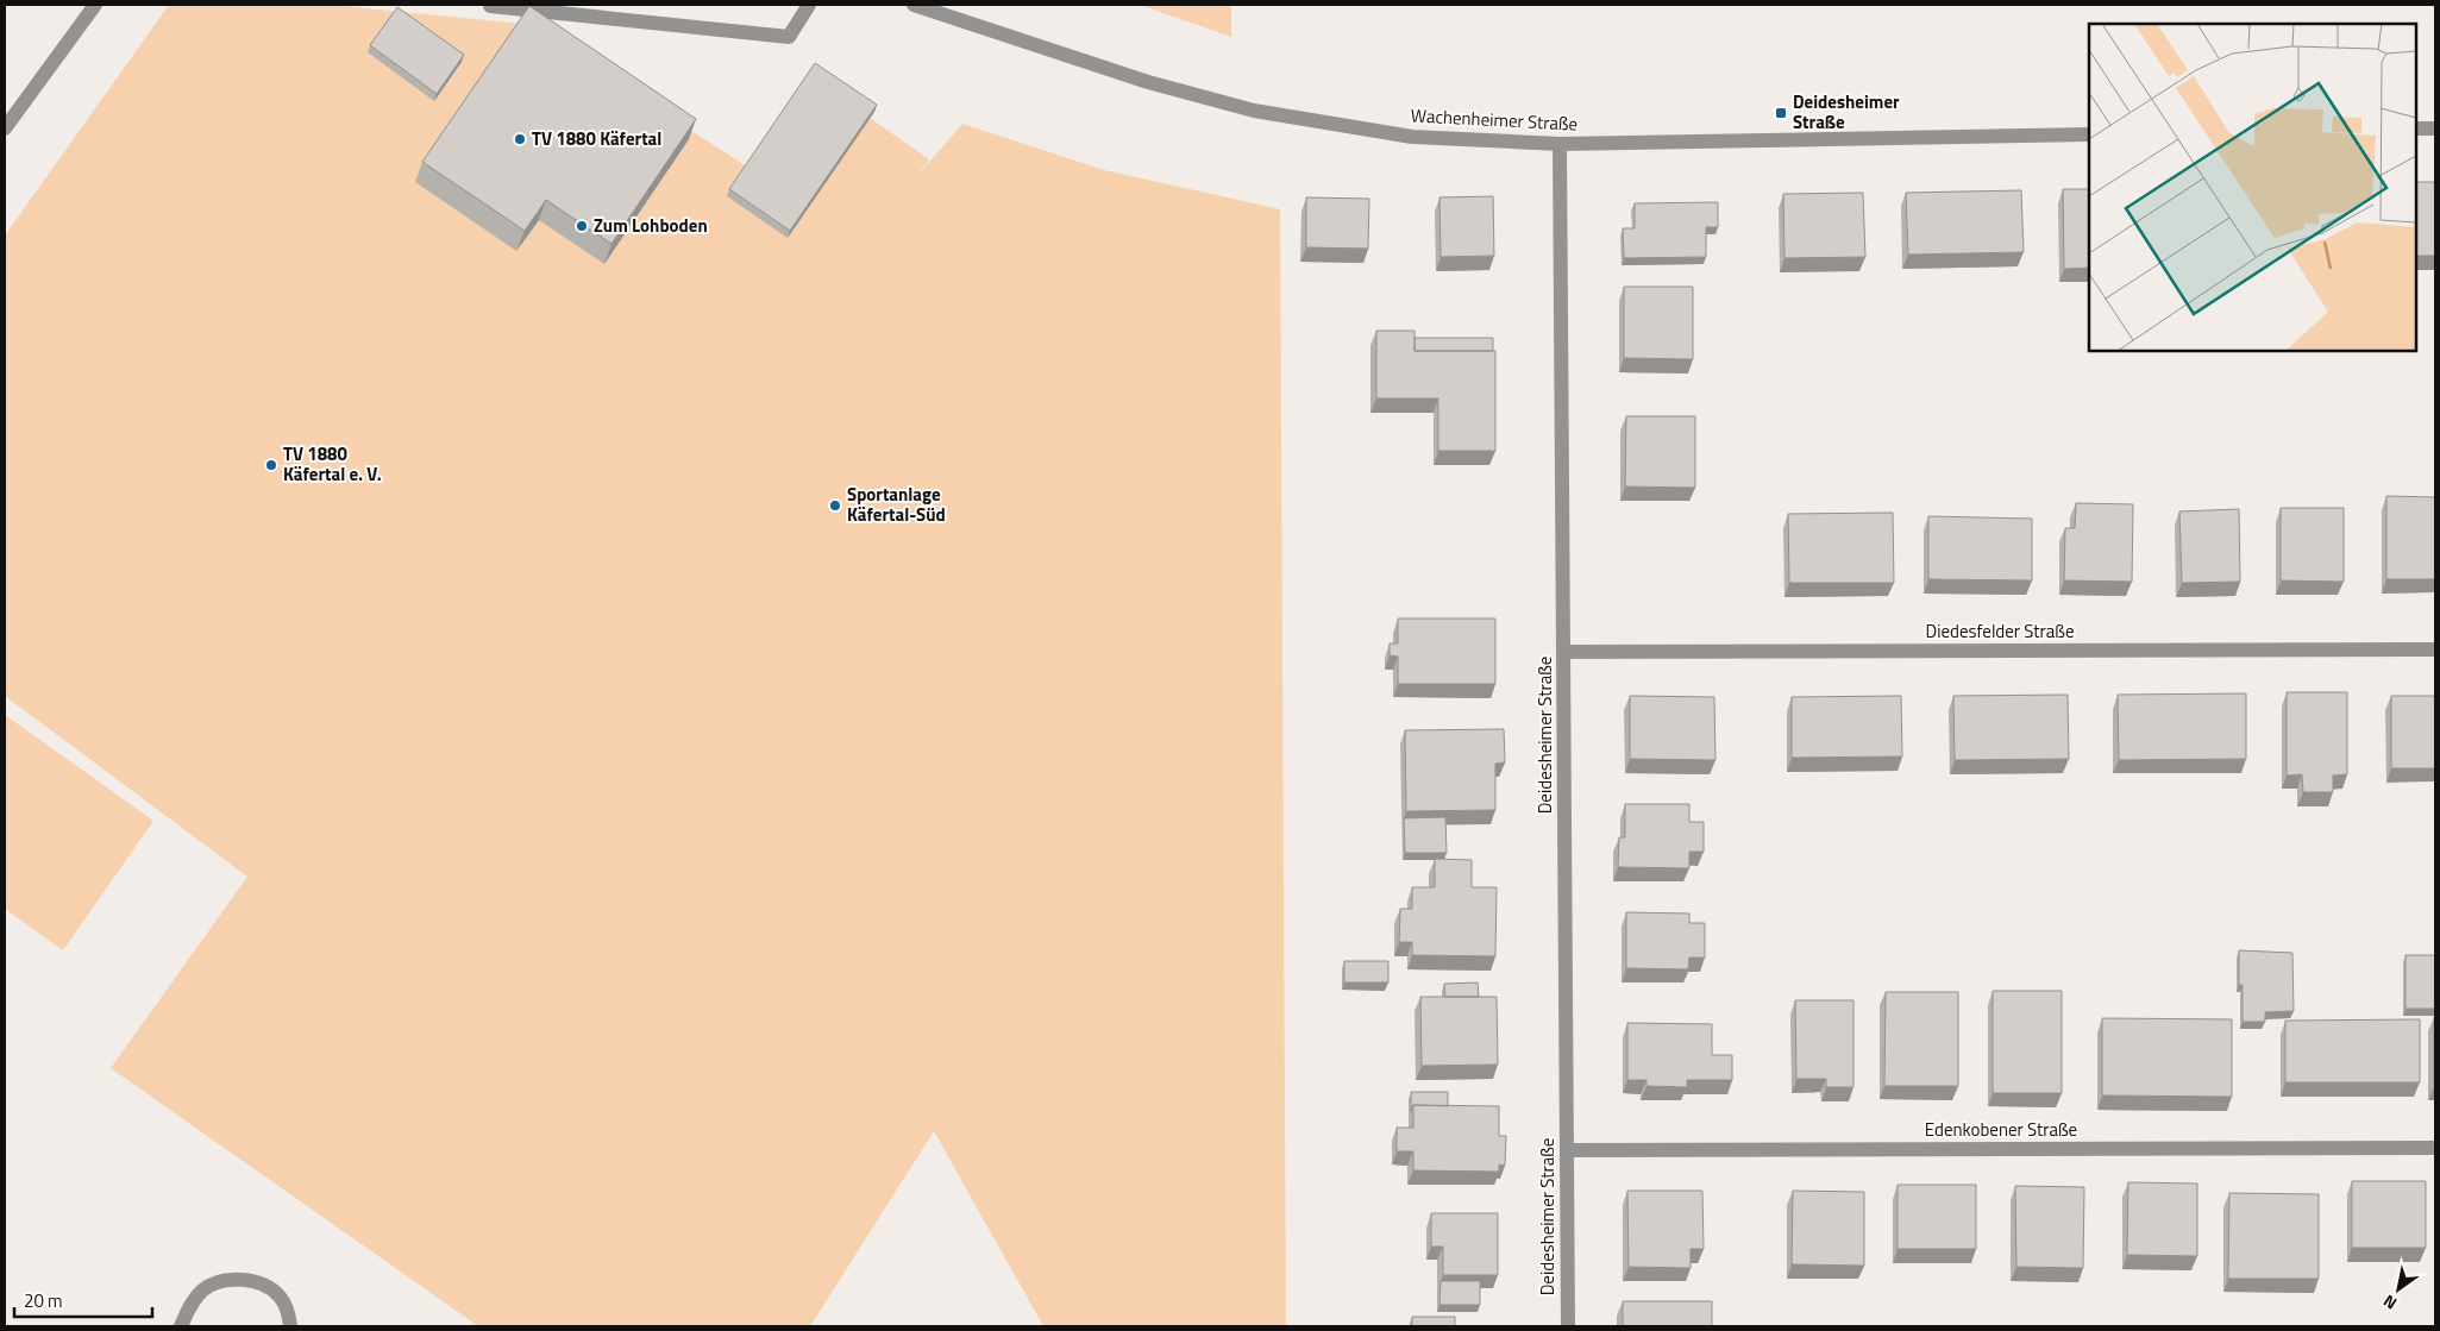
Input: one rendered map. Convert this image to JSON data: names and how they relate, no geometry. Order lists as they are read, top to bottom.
{
  "streets": {
    "street": [
      "Wachenheimer Straße",
      "Diedesfelder Straße",
      "Deidesheimer Straße",
      "Edenkobener Straße"
    ]
  },
  "crossings": [
    ["Wachenheimer Straße", "Deidesheimer Straße"],
    ["Diedesfelder Straße", "Deidesheimer Straße"],
    ["Deidesheimer Straße", "Edenkobener Straße"]
  ],
  "places": {
    "transit": ["Deidesheimer Straße"],
    "other": [
      "TV 1880 Käfertal",
      "Zum Lohboden",
      "TV 1880 Käfertal e. V.",
      "Sportanlage Käfertal-Süd"
    ]
  },
  "scale_bar": "20 m",
  "north": "bottom left"
}
